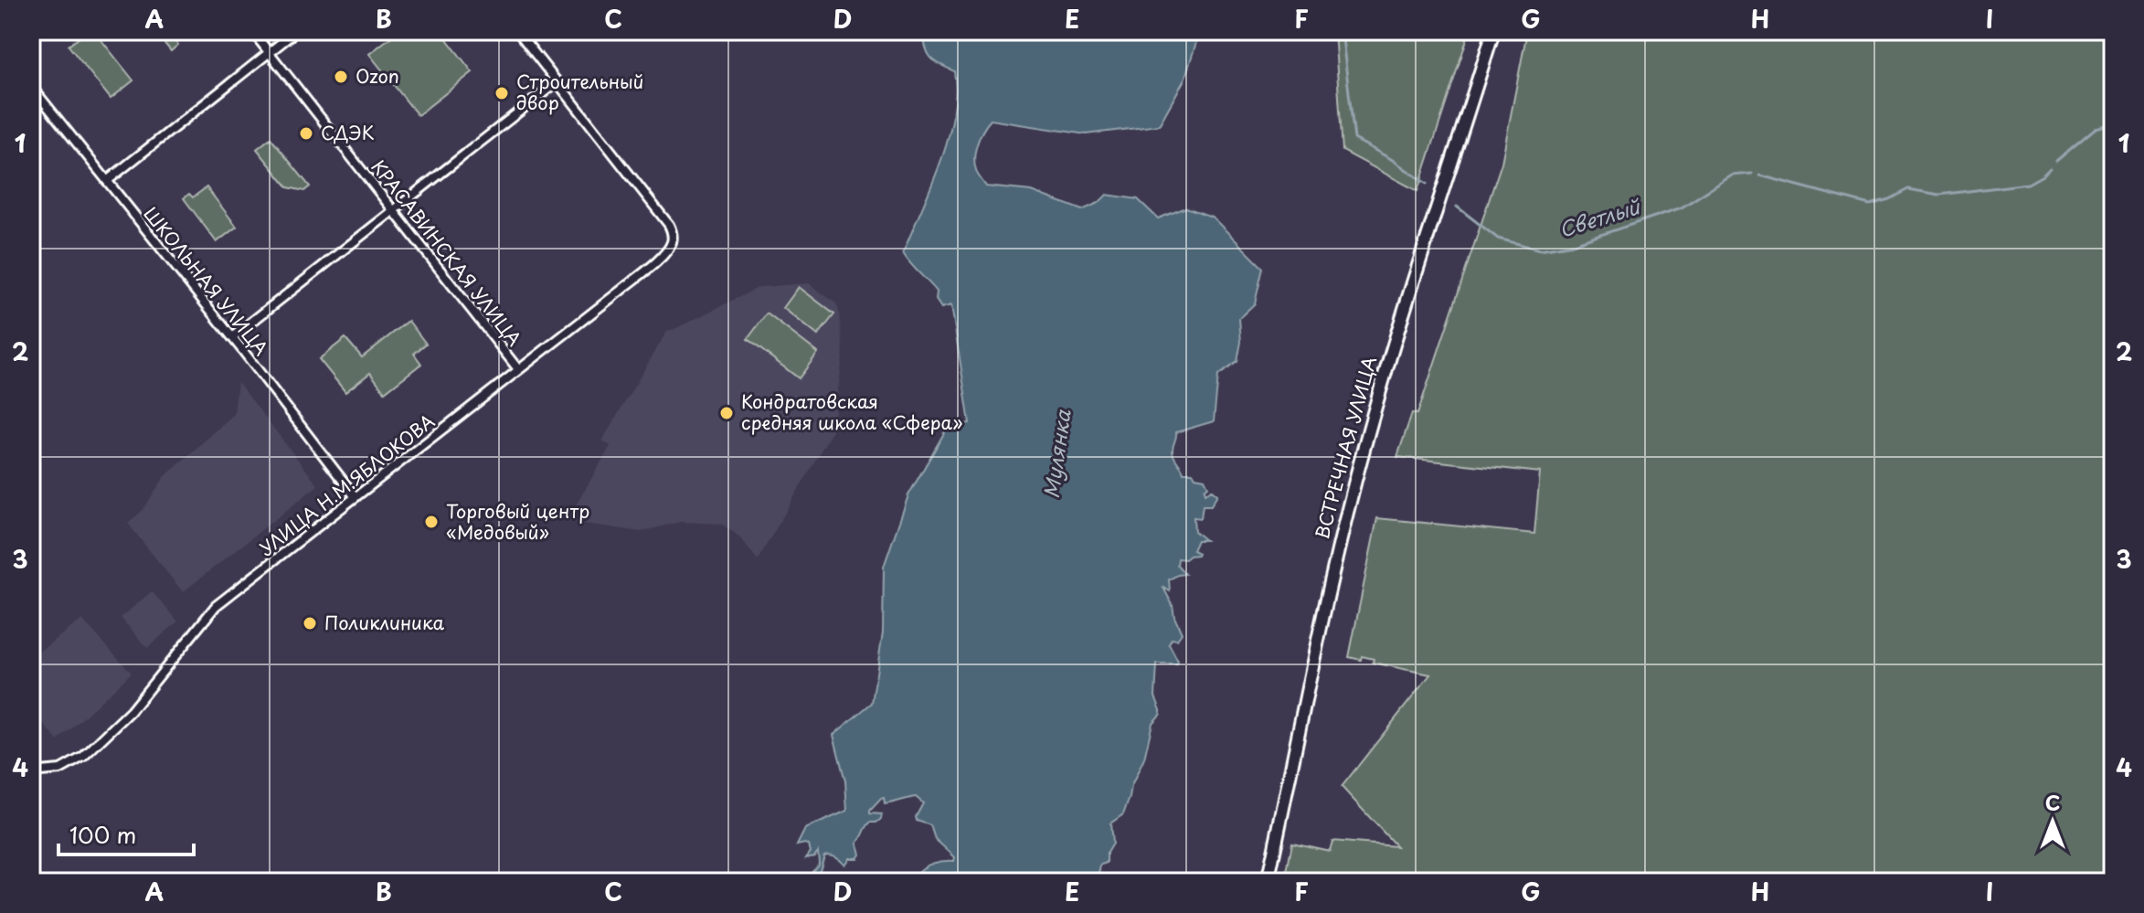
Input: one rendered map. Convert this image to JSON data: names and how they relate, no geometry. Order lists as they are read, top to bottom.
{
  "streets": {
    "main road": ["ВСТРЕЧНАЯ УЛИЦА"],
    "street": ["КРАСАВИНСКАЯ УЛИЦА", "ШКОЛЬНАЯ УЛИЦА", "УЛИЦА Н.М.ЯБЛОКОВА"]
  },
  "crossings": [
    ["КРАСАВИНСКАЯ УЛИЦА", "УЛИЦА Н.М.ЯБЛОКОВА"],
    ["ШКОЛЬНАЯ УЛИЦА", "УЛИЦА Н.М.ЯБЛОКОВА"]
  ],
  "water": ["Светлый", "Мулянка"],
  "places": [
    "Ozon",
    "Строительный двор",
    "СДЭК",
    "Кондратовская средняя школа «Сфера»",
    "Торговый центр «Медовый»",
    "Поликлиника"
  ],
  "scale_bar": "100 m",
  "north": "top",
  "grid": {
    "columns": [
      "A",
      "B",
      "C",
      "D",
      "E",
      "F",
      "G",
      "H",
      "I"
    ],
    "rows": [
      "1",
      "2",
      "3",
      "4"
    ]
  }
}
